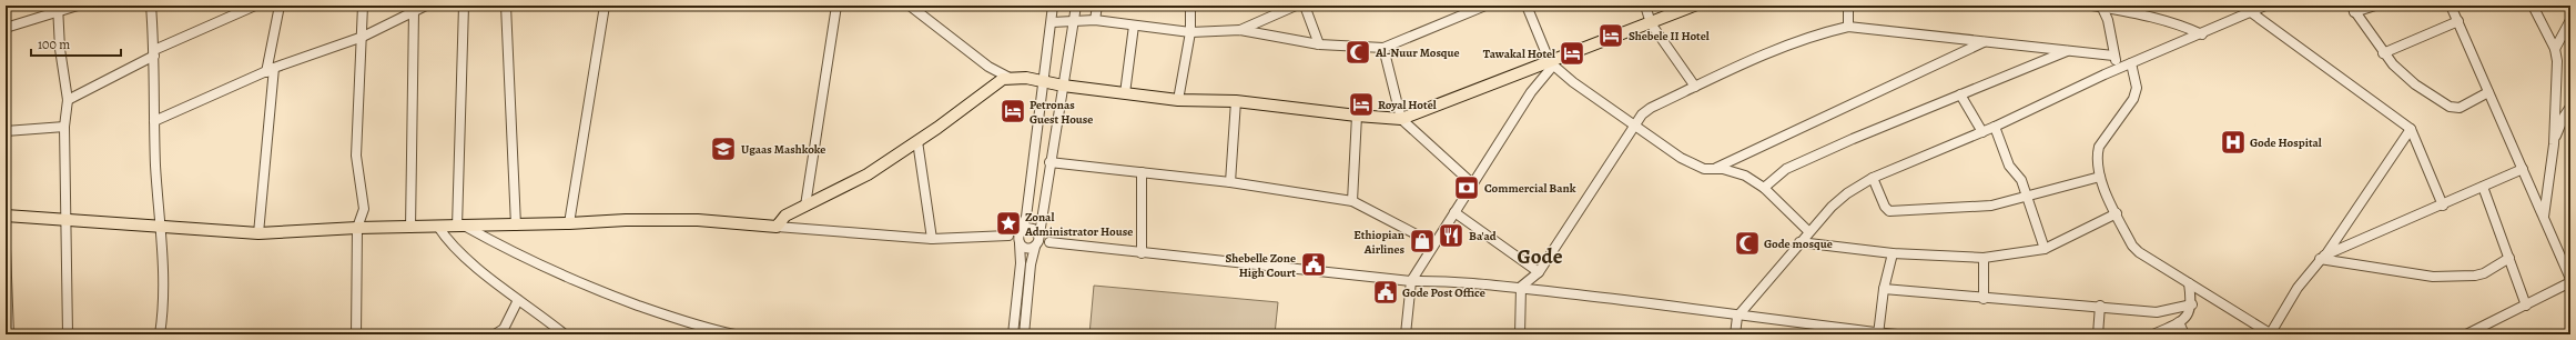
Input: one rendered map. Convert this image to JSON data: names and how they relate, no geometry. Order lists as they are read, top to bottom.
{
  "districts": ["Gode"],
  "places": {
    "hotel": [
      "Shebele II Hotel",
      "Tawakal Hotel",
      "Royal Hotel",
      "Petronas Guest House"
    ],
    "mosque": ["Al-Nuur Mosque", "Gode mosque"],
    "hospital": ["Gode Hospital"],
    "school or university": ["Ugaas Mashkoke"],
    "bank": ["Commercial Bank"],
    "place": ["Zonal Administrator House"],
    "restaurant": ["Ba'ad"],
    "shop": ["Ethiopian Airlines"],
    "public building": ["Shebelle Zone High Court", "Gode Post Office"]
  },
  "scale_bar": "100 m"
}
